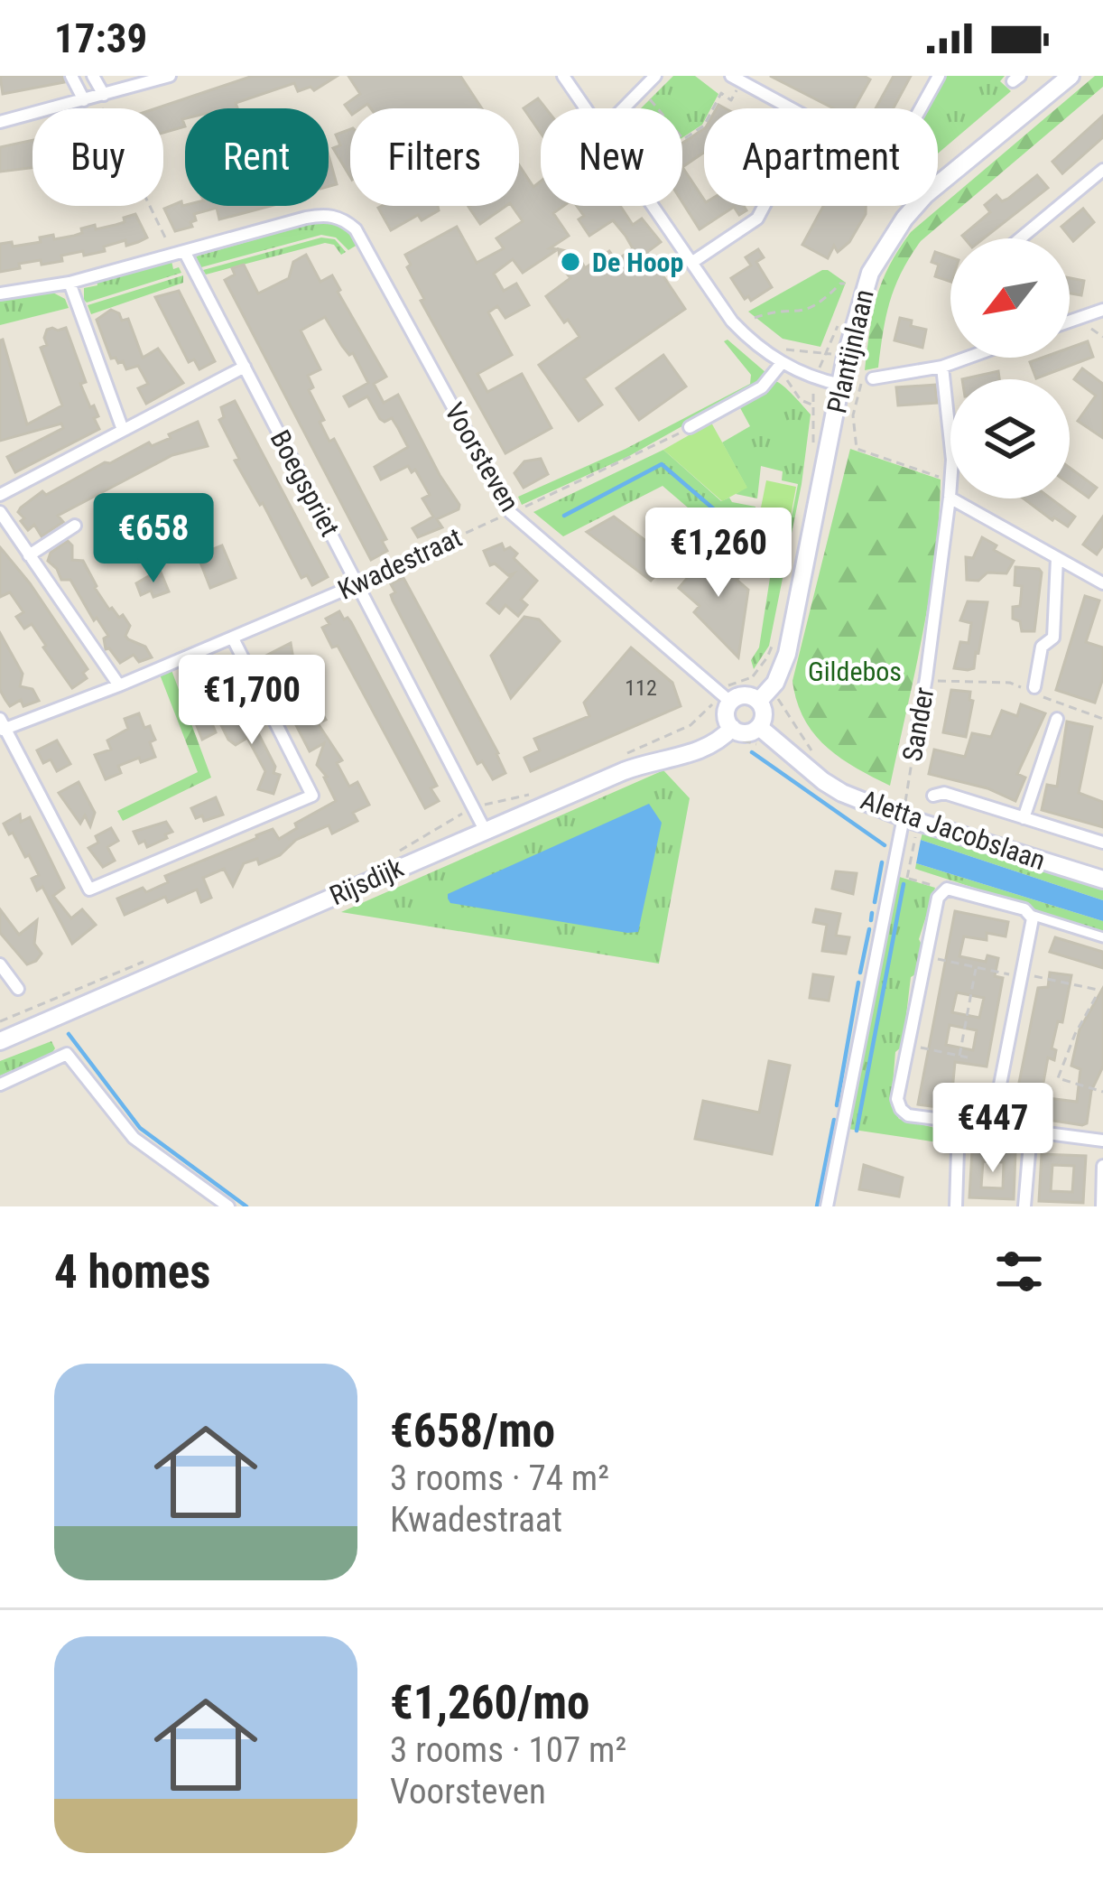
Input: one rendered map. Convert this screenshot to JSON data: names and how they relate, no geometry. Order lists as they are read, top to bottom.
{
  "streets": {
    "main road": ["Plantijnlaan", "Aletta Jacobslaan", "Rijsdijk"],
    "street": [
      "Voorsteven",
      "Boegspriet",
      "Kwadestraat",
      "Sander"
    ]
  },
  "crossings": [
    ["Plantijnlaan", "Voorsteven"],
    ["Plantijnlaan", "Sander"],
    ["Plantijnlaan", "Aletta Jacobslaan"],
    ["Plantijnlaan", "Rijsdijk"],
    ["Voorsteven", "Boegspriet"],
    ["Voorsteven", "Kwadestraat"],
    ["Voorsteven", "Aletta Jacobslaan"],
    ["Voorsteven", "Rijsdijk"],
    ["Boegspriet", "Kwadestraat"],
    ["Boegspriet", "Rijsdijk"],
    ["Sander", "Aletta Jacobslaan"],
    ["Aletta Jacobslaan", "Rijsdijk"]
  ],
  "parks": ["Gildebos"],
  "places": ["De Hoop"],
  "house_numbers": ["112"],
  "north": "bottom left",
  "page": {
    "status": "17:39",
    "chip": [
      "Buy",
      "Rent",
      "Filters",
      "New",
      "Apartment"
    ],
    "price": [
      "€658",
      "€1,260",
      "€1,700",
      "€447"
    ],
    "heading": "4 homes",
    "list": [
      {
        "name": "€658/mo",
        "note": "3 rooms · 74 m² · Kwadestraat"
      },
      {
        "name": "€1,260/mo",
        "note": "3 rooms · 107 m² · Voorsteven"
      }
    ]
  }
}
